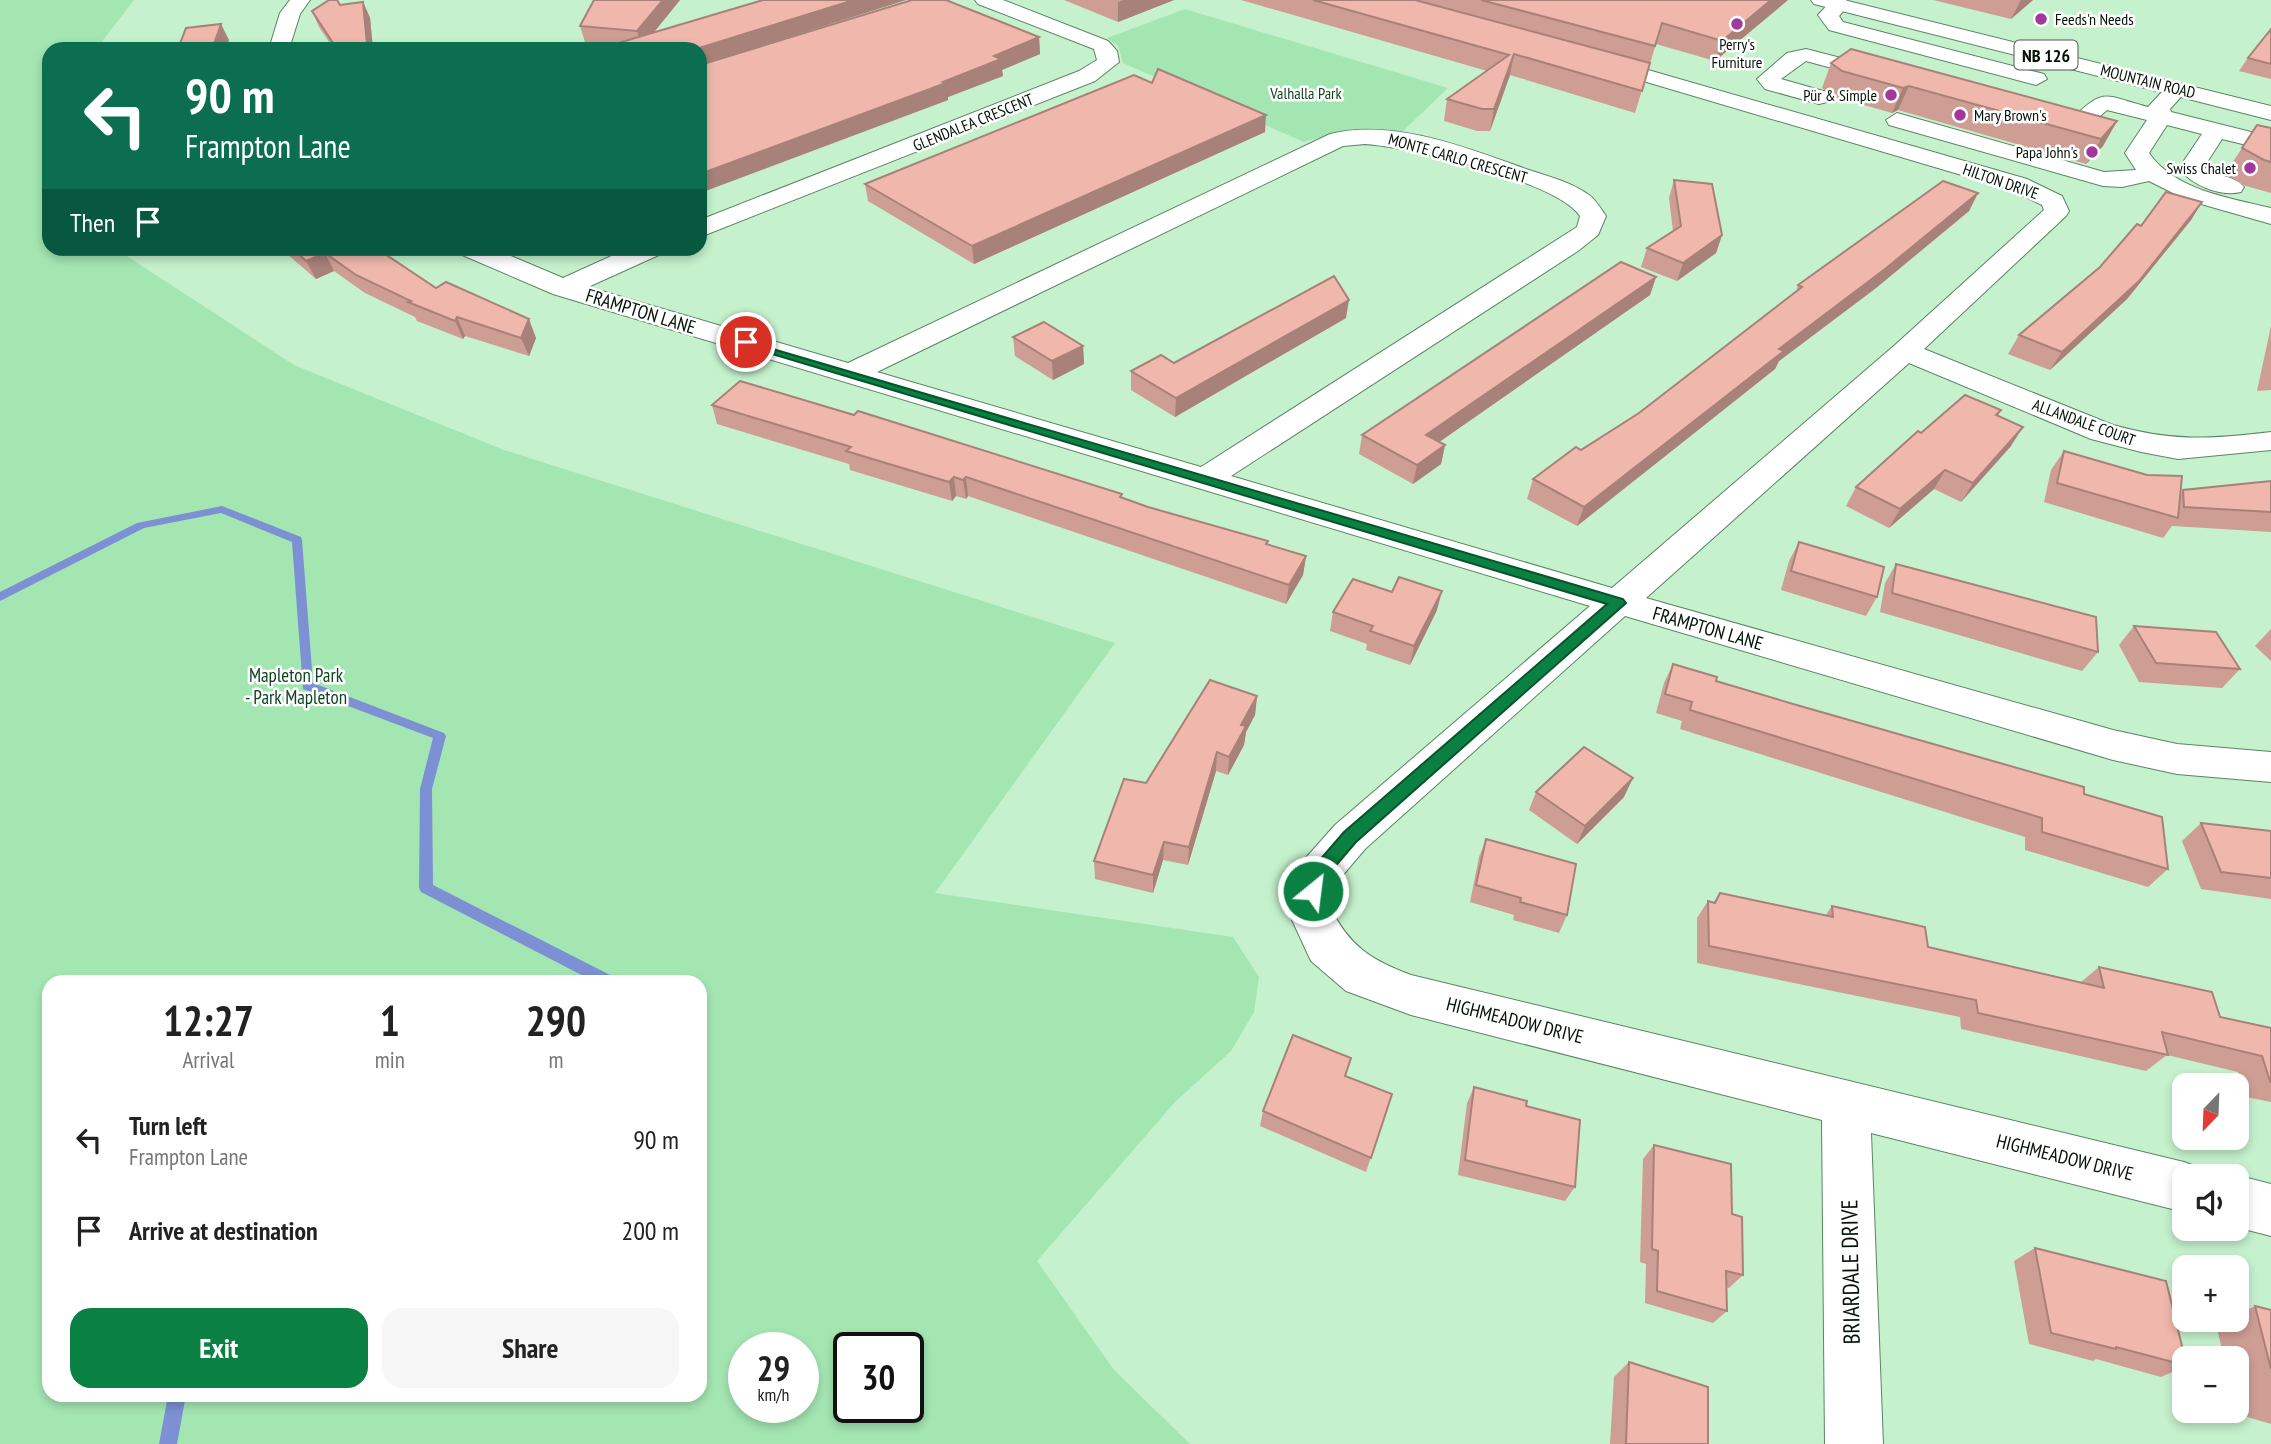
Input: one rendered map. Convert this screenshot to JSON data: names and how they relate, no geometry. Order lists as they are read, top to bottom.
{
  "streets": {
    "street": [
      "NB 126",
      "MOUNTAIN ROAD",
      "GLENDALEA CRESCENT",
      "MONTE CARLO CRESCENT",
      "HILTON DRIVE",
      "FRAMPTON LANE",
      "ALLANDALE COURT",
      "HIGHMEADOW DRIVE",
      "BRIARDALE DRIVE"
    ]
  },
  "crossings": [
    ["MONTE CARLO CRESCENT", "FRAMPTON LANE"],
    ["HILTON DRIVE", "FRAMPTON LANE"],
    ["HILTON DRIVE", "ALLANDALE COURT"],
    ["HILTON DRIVE", "HIGHMEADOW DRIVE"],
    ["FRAMPTON LANE", "HIGHMEADOW DRIVE"],
    ["HIGHMEADOW DRIVE", "BRIARDALE DRIVE"]
  ],
  "parks": ["Valhalla Park", "Mapleton Park - Park Mapleton"],
  "places": [
    "Feeds'n Needs",
    "Perry's Furniture",
    "Pür & Simple",
    "Mary Brown's",
    "Papa John's",
    "Swiss Chalet"
  ],
  "north": "bottom left",
  "page": {
    "turn": ["90 m", "Frampton Lane"],
    "then": "Then",
    "eta": [
      "12:27",
      "Arrival",
      "1",
      "min",
      "290",
      "m"
    ],
    "map_buttons": ["+", "−"],
    "list": [
      {
        "name": "Turn left",
        "note": "Frampton Lane",
        "value": "90 m"
      },
      {
        "name": "Arrive at destination",
        "value": "200 m"
      }
    ],
    "buttons": ["Exit", "Share"],
    "speed": "29 km/h",
    "limit": "30"
  }
}
